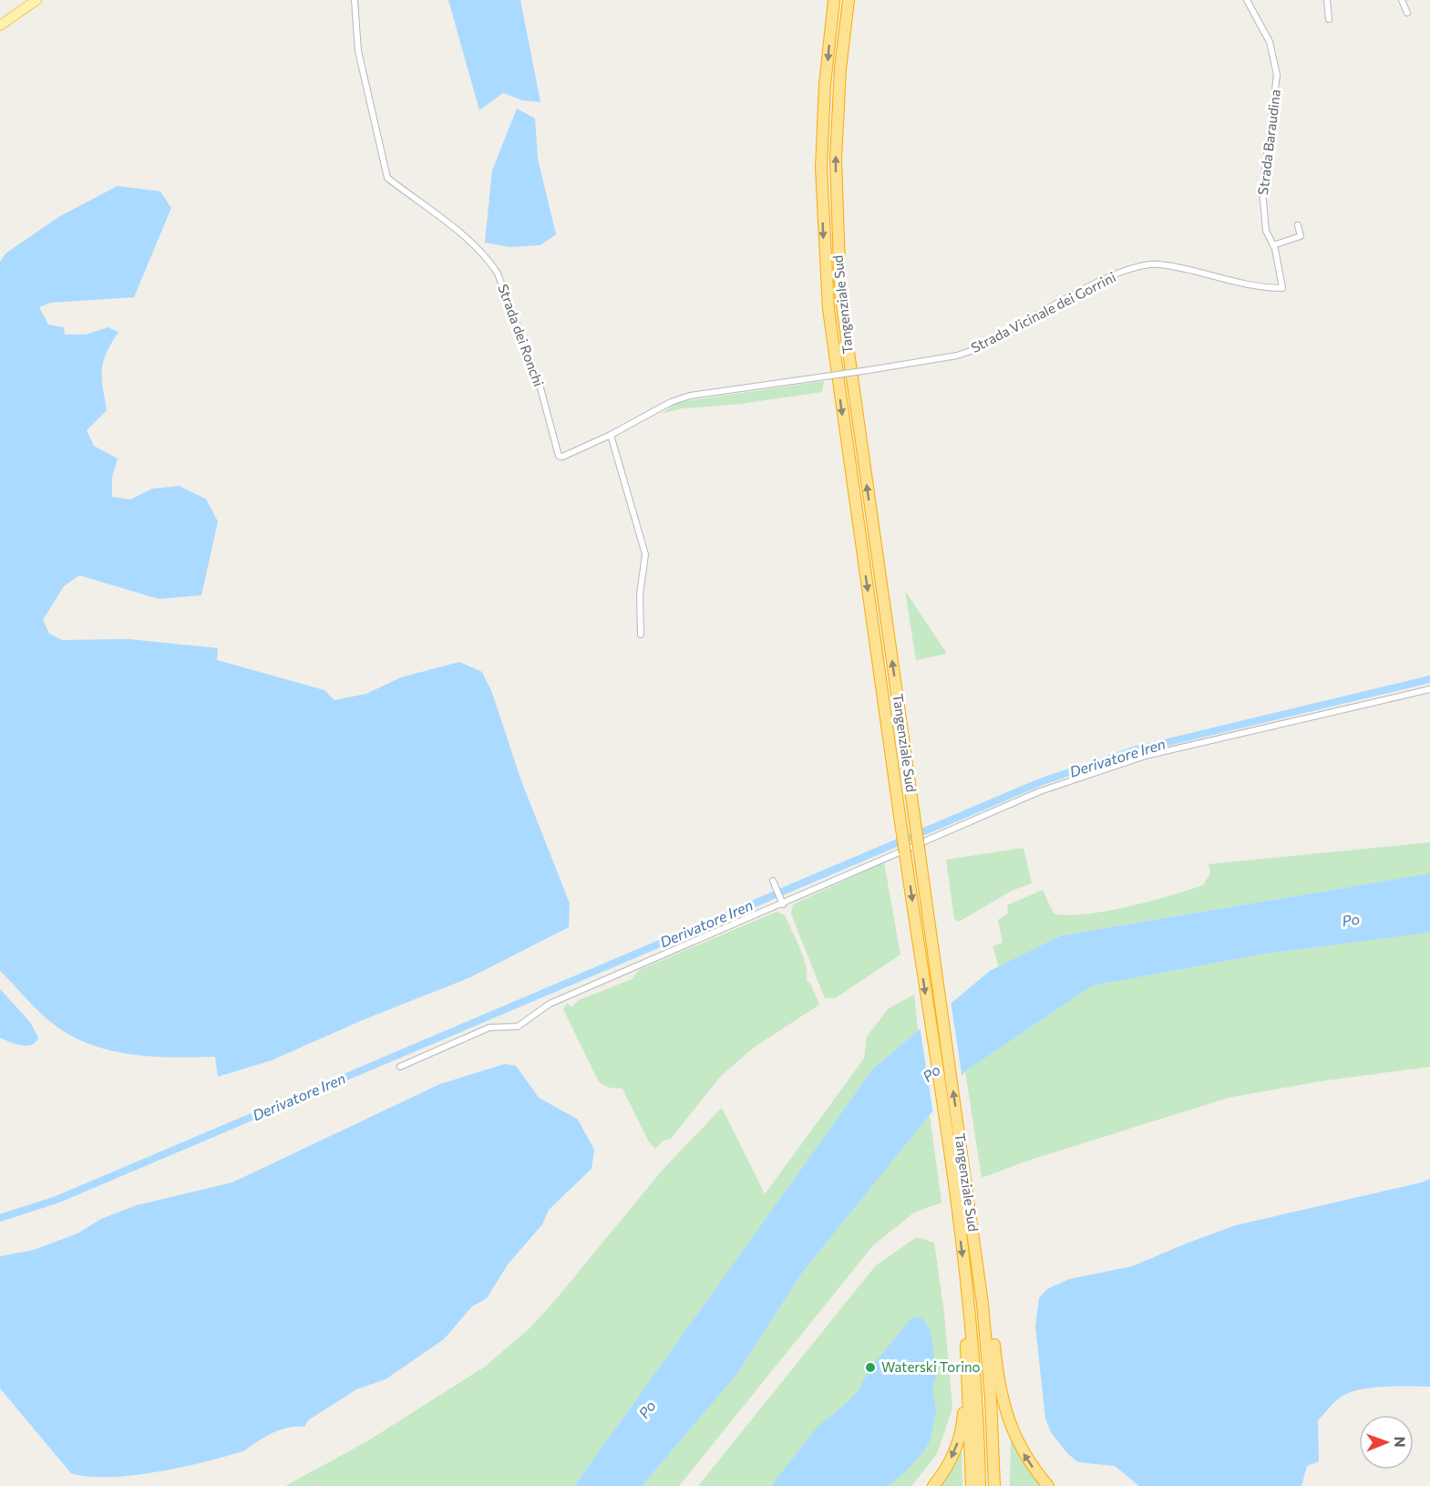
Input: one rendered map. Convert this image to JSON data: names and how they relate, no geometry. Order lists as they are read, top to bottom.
{
  "streets": {
    "highway": ["Tangenziale Sud"],
    "street": ["Strada Baraudina", "Strada Vicinale dei Gorrini", "Strada dei Ronchi"]
  },
  "crossings": [
    ["Strada Baraudina", "Strada Vicinale dei Gorrini"],
    ["Strada Vicinale dei Gorrini", "Strada dei Ronchi"]
  ],
  "water": ["Derivatore Iren", "Po"],
  "places": ["Waterski Torino"],
  "north": "right"
}
